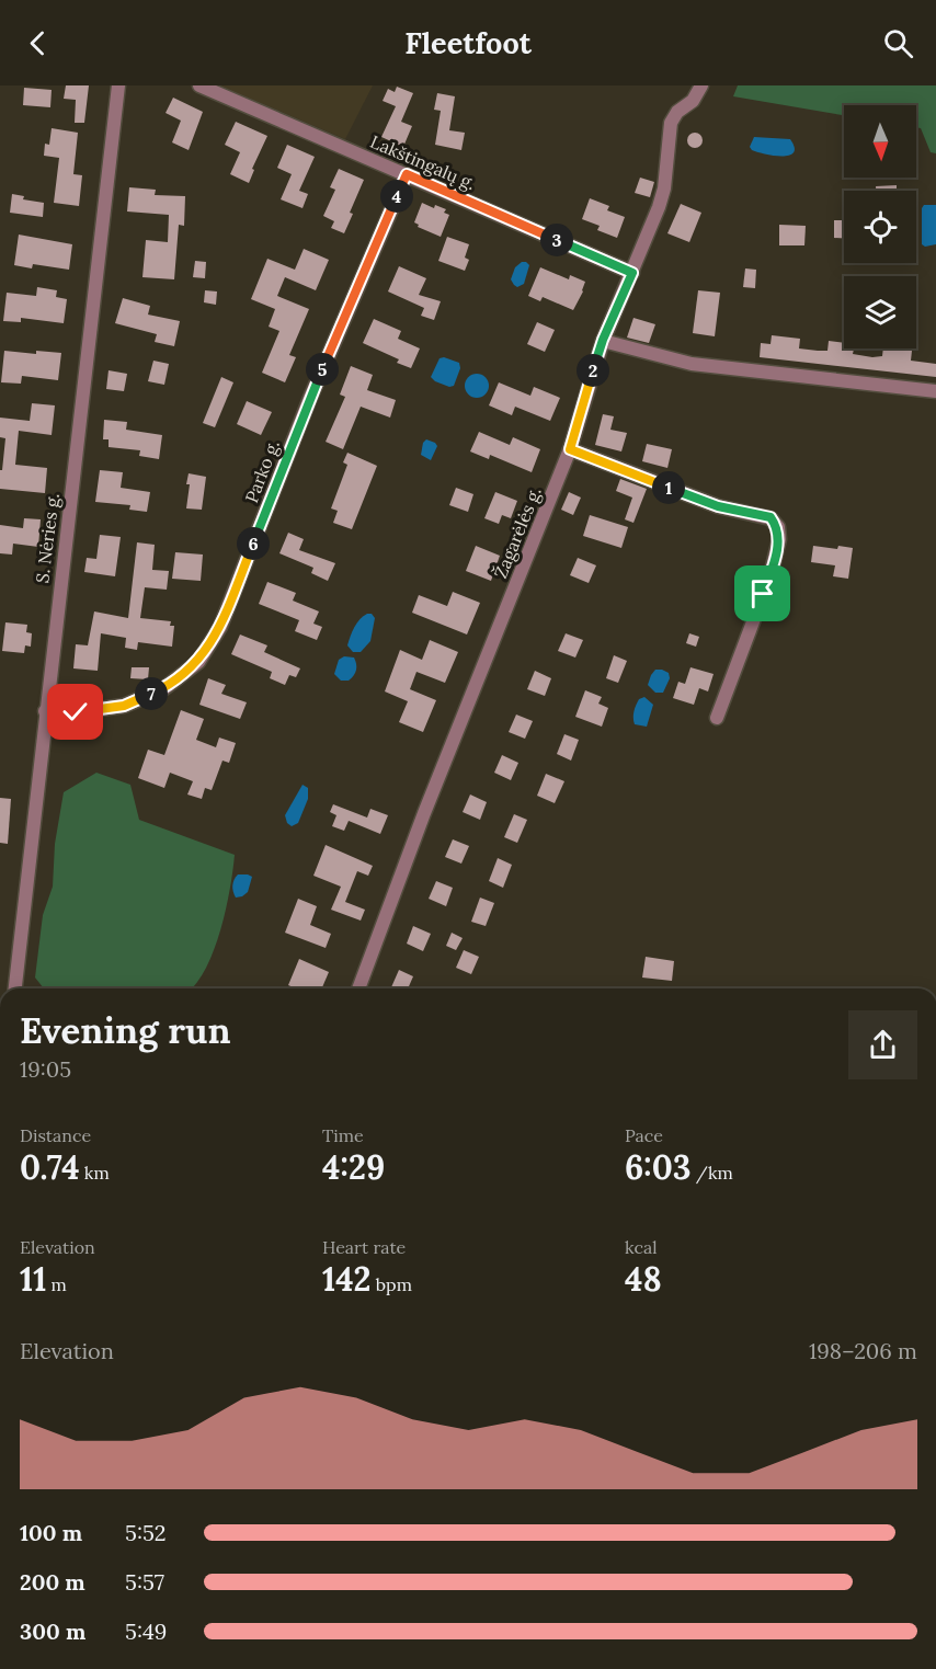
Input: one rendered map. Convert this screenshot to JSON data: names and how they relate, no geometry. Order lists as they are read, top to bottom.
{
  "streets": {
    "street": [
      "Lakštingalų g.",
      "Parko g.",
      "Žagarėlės g.",
      "S. Nėries g."
    ]
  },
  "crossings": [
    ["Lakštingalų g.", "Parko g."],
    ["Lakštingalų g.", "Žagarėlės g."],
    ["Parko g.", "S. Nėries g."]
  ],
  "north": "bottom",
  "page": {
    "header": "Fleetfoot",
    "pins": [
      "4",
      "3",
      "5",
      "2",
      "1",
      "6",
      "7"
    ],
    "heading": ["Evening run", "19:05"],
    "stats": [
      ["Distance", "0.74 km"],
      ["Time", "4:29"],
      ["Pace", "6:03 /km"],
      ["Elevation", "11 m"],
      ["Heart rate", "142 bpm"],
      ["kcal", "48"]
    ],
    "chart": ["Elevation", "198–206 m"],
    "list": [
      {
        "name": "100 m",
        "note": "5:52"
      },
      {
        "name": "200 m",
        "note": "5:57"
      },
      {
        "name": "300 m",
        "note": "5:49"
      }
    ]
  }
}
